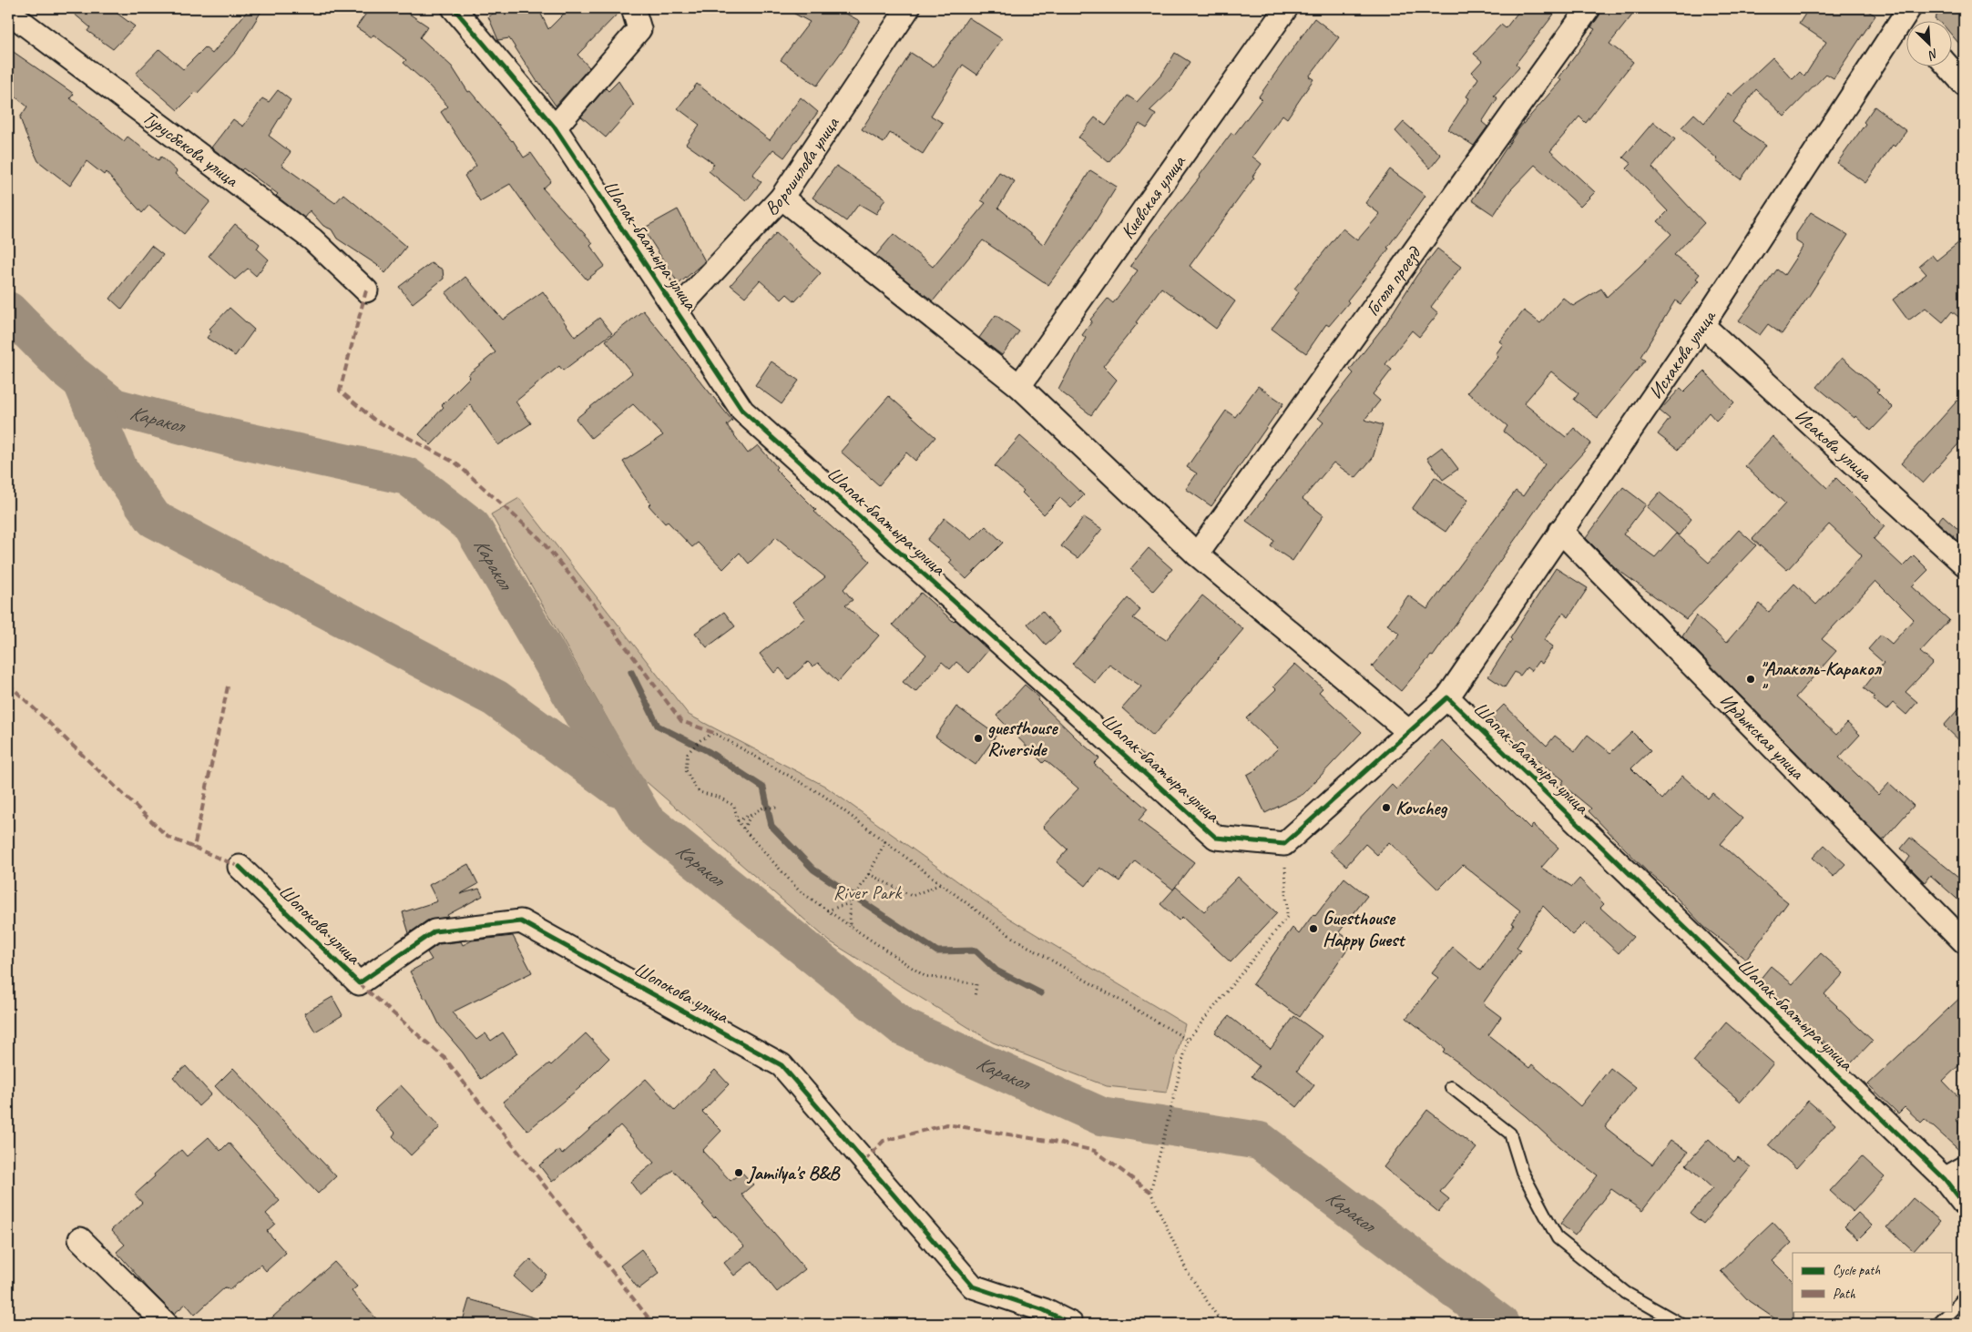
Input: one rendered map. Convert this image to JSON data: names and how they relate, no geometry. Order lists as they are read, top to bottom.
{
  "streets": {
    "street": [
      "Турусбекова улица",
      "Ворошилова улица",
      "Киевская улица",
      "Шапак-баатыра улица",
      "Гоголя проезд",
      "Исхакова улица",
      "Исакова улица",
      "Ирдыкская улица",
      "Шопокова улица"
    ]
  },
  "crossings": [
    ["Ворошилова улица", "Шапак-баатыра улица"],
    ["Шапак-баатыра улица", "Исхакова улица"],
    ["Исхакова улица", "Исакова улица"],
    ["Исхакова улица", "Ирдыкская улица"]
  ],
  "water": ["Каракол"],
  "parks": ["River Park"],
  "places": [
    "\"Алаколь-Каракол \"",
    "guesthouse Riverside",
    "Kovcheg",
    "Guesthouse Happy Guest",
    "Jamilya's B&B"
  ],
  "legend": ["Cycle path", "Path"],
  "north": "bottom right"
}
